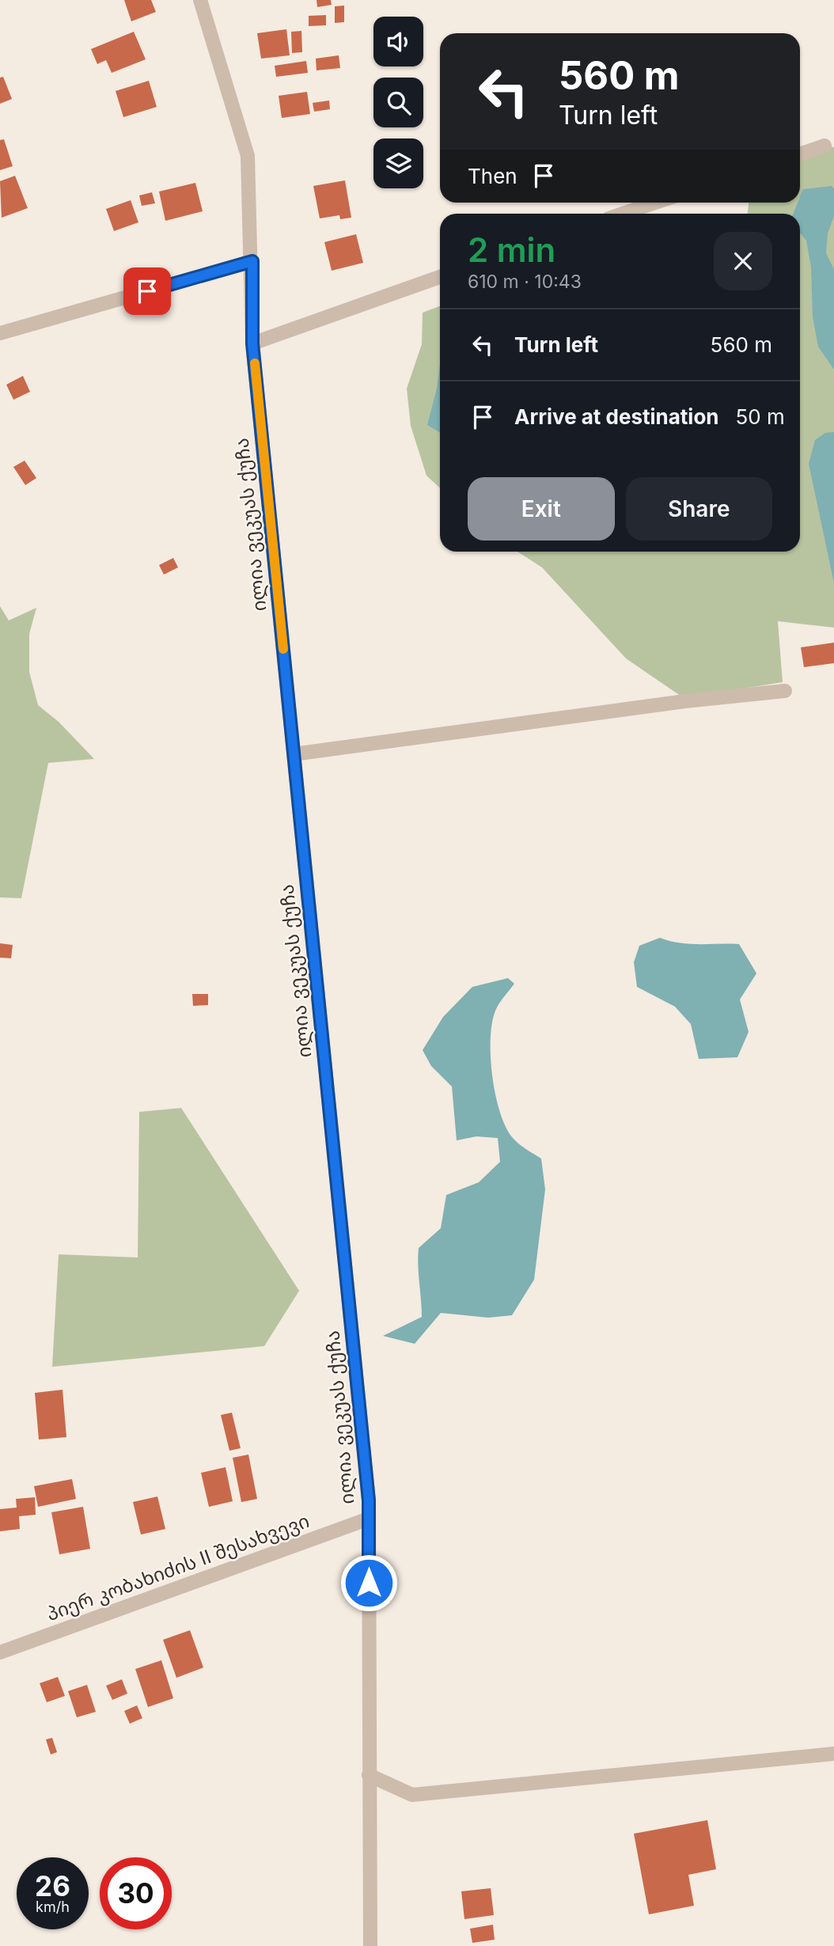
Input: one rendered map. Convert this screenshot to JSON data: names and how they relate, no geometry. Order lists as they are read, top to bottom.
{
  "streets": {
    "street": ["ილია ვეკუას ქუჩა", "პიერ კობახიძის II შესახვევი"]
  },
  "crossings": [
    ["ილია ვეკუას ქუჩა", "პიერ კობახიძის II შესახვევი"]
  ],
  "page": {
    "turn": ["560 m", "Turn left"],
    "then": "Then",
    "heading": ["2 min", "610 m · 10:43"],
    "list": [
      {
        "name": "Turn left",
        "value": "560 m"
      },
      {
        "name": "Arrive at destination",
        "value": "50 m"
      }
    ],
    "buttons": ["Exit", "Share"],
    "speed": "26 km/h",
    "limit": "30"
  }
}
